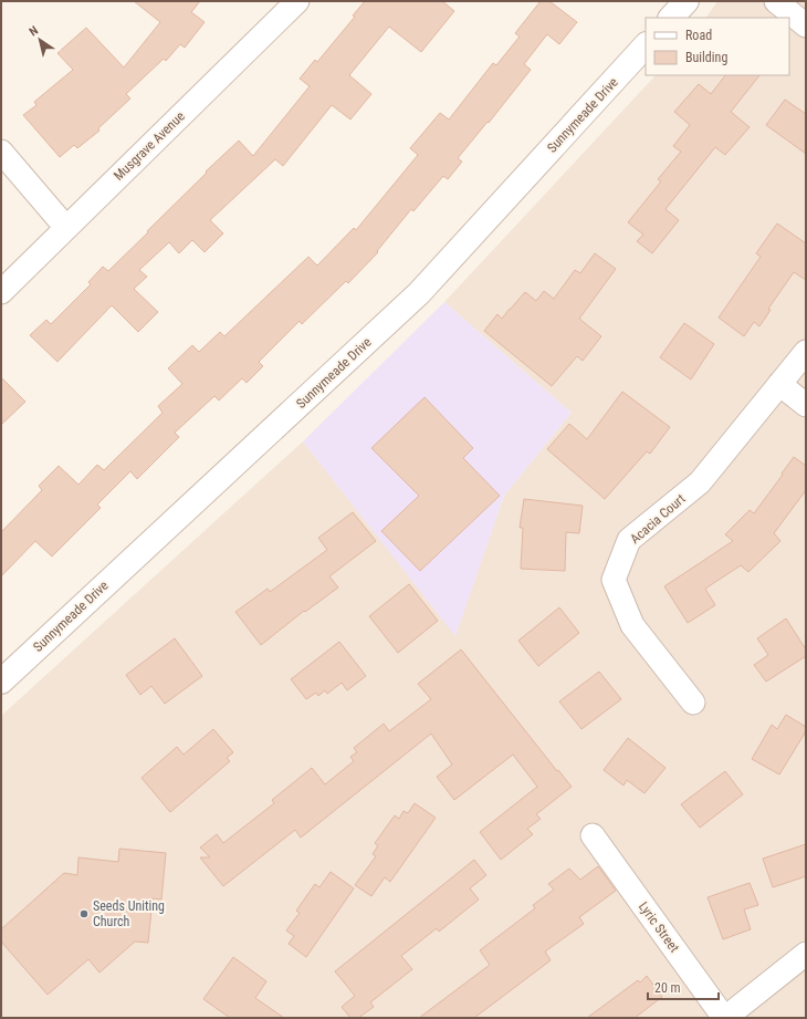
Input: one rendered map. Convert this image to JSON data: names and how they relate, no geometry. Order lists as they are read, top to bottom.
{
  "streets": {
    "street": [
      "Sunnymeade Drive",
      "Musgrave Avenue",
      "Acacia Court",
      "Lyric Street"
    ]
  },
  "places": ["Seeds Uniting Church"],
  "legend": ["Road", "Building"],
  "scale_bar": "20 m",
  "north": "top left"
}
